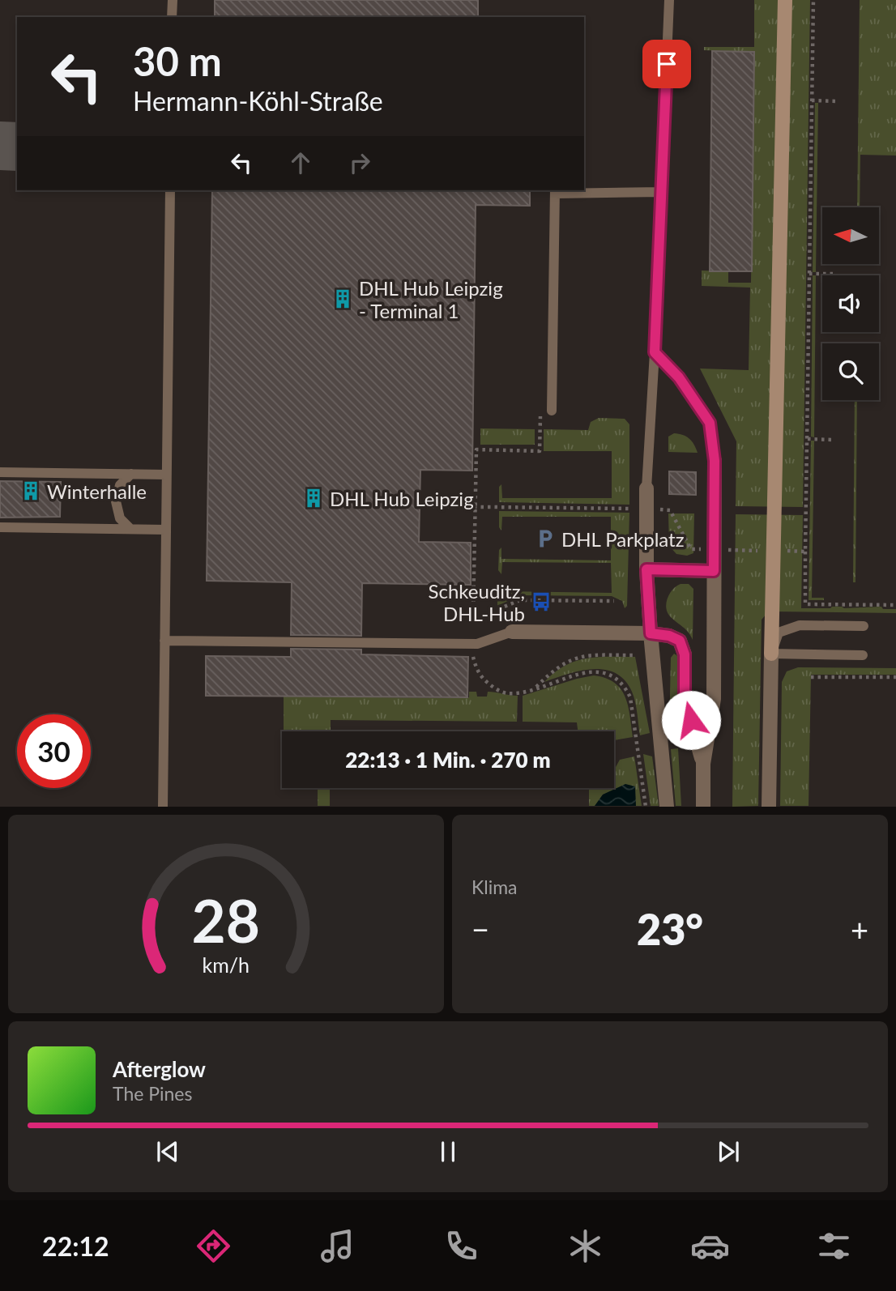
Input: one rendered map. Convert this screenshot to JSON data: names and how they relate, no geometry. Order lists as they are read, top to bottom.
{
  "places": {
    "building": ["DHL Hub Leipzig - Terminal 1", "Winterhalle", "DHL Hub Leipzig"],
    "parking": ["DHL Parkplatz"],
    "bus stop": ["Schkeuditz, DHL-Hub"]
  },
  "north": "left",
  "page": {
    "turn": ["30 m", "Hermann-Köhl-Straße"],
    "limit": "30",
    "trip": "22:13 · 1 Min. · 270 m",
    "tile": "Klima",
    "heat": ["−", "23°", "+"],
    "song": ["Afterglow", "The Pines"],
    "tabs": "22:12",
    "gauge": ["28", "km/h"]
  }
}
